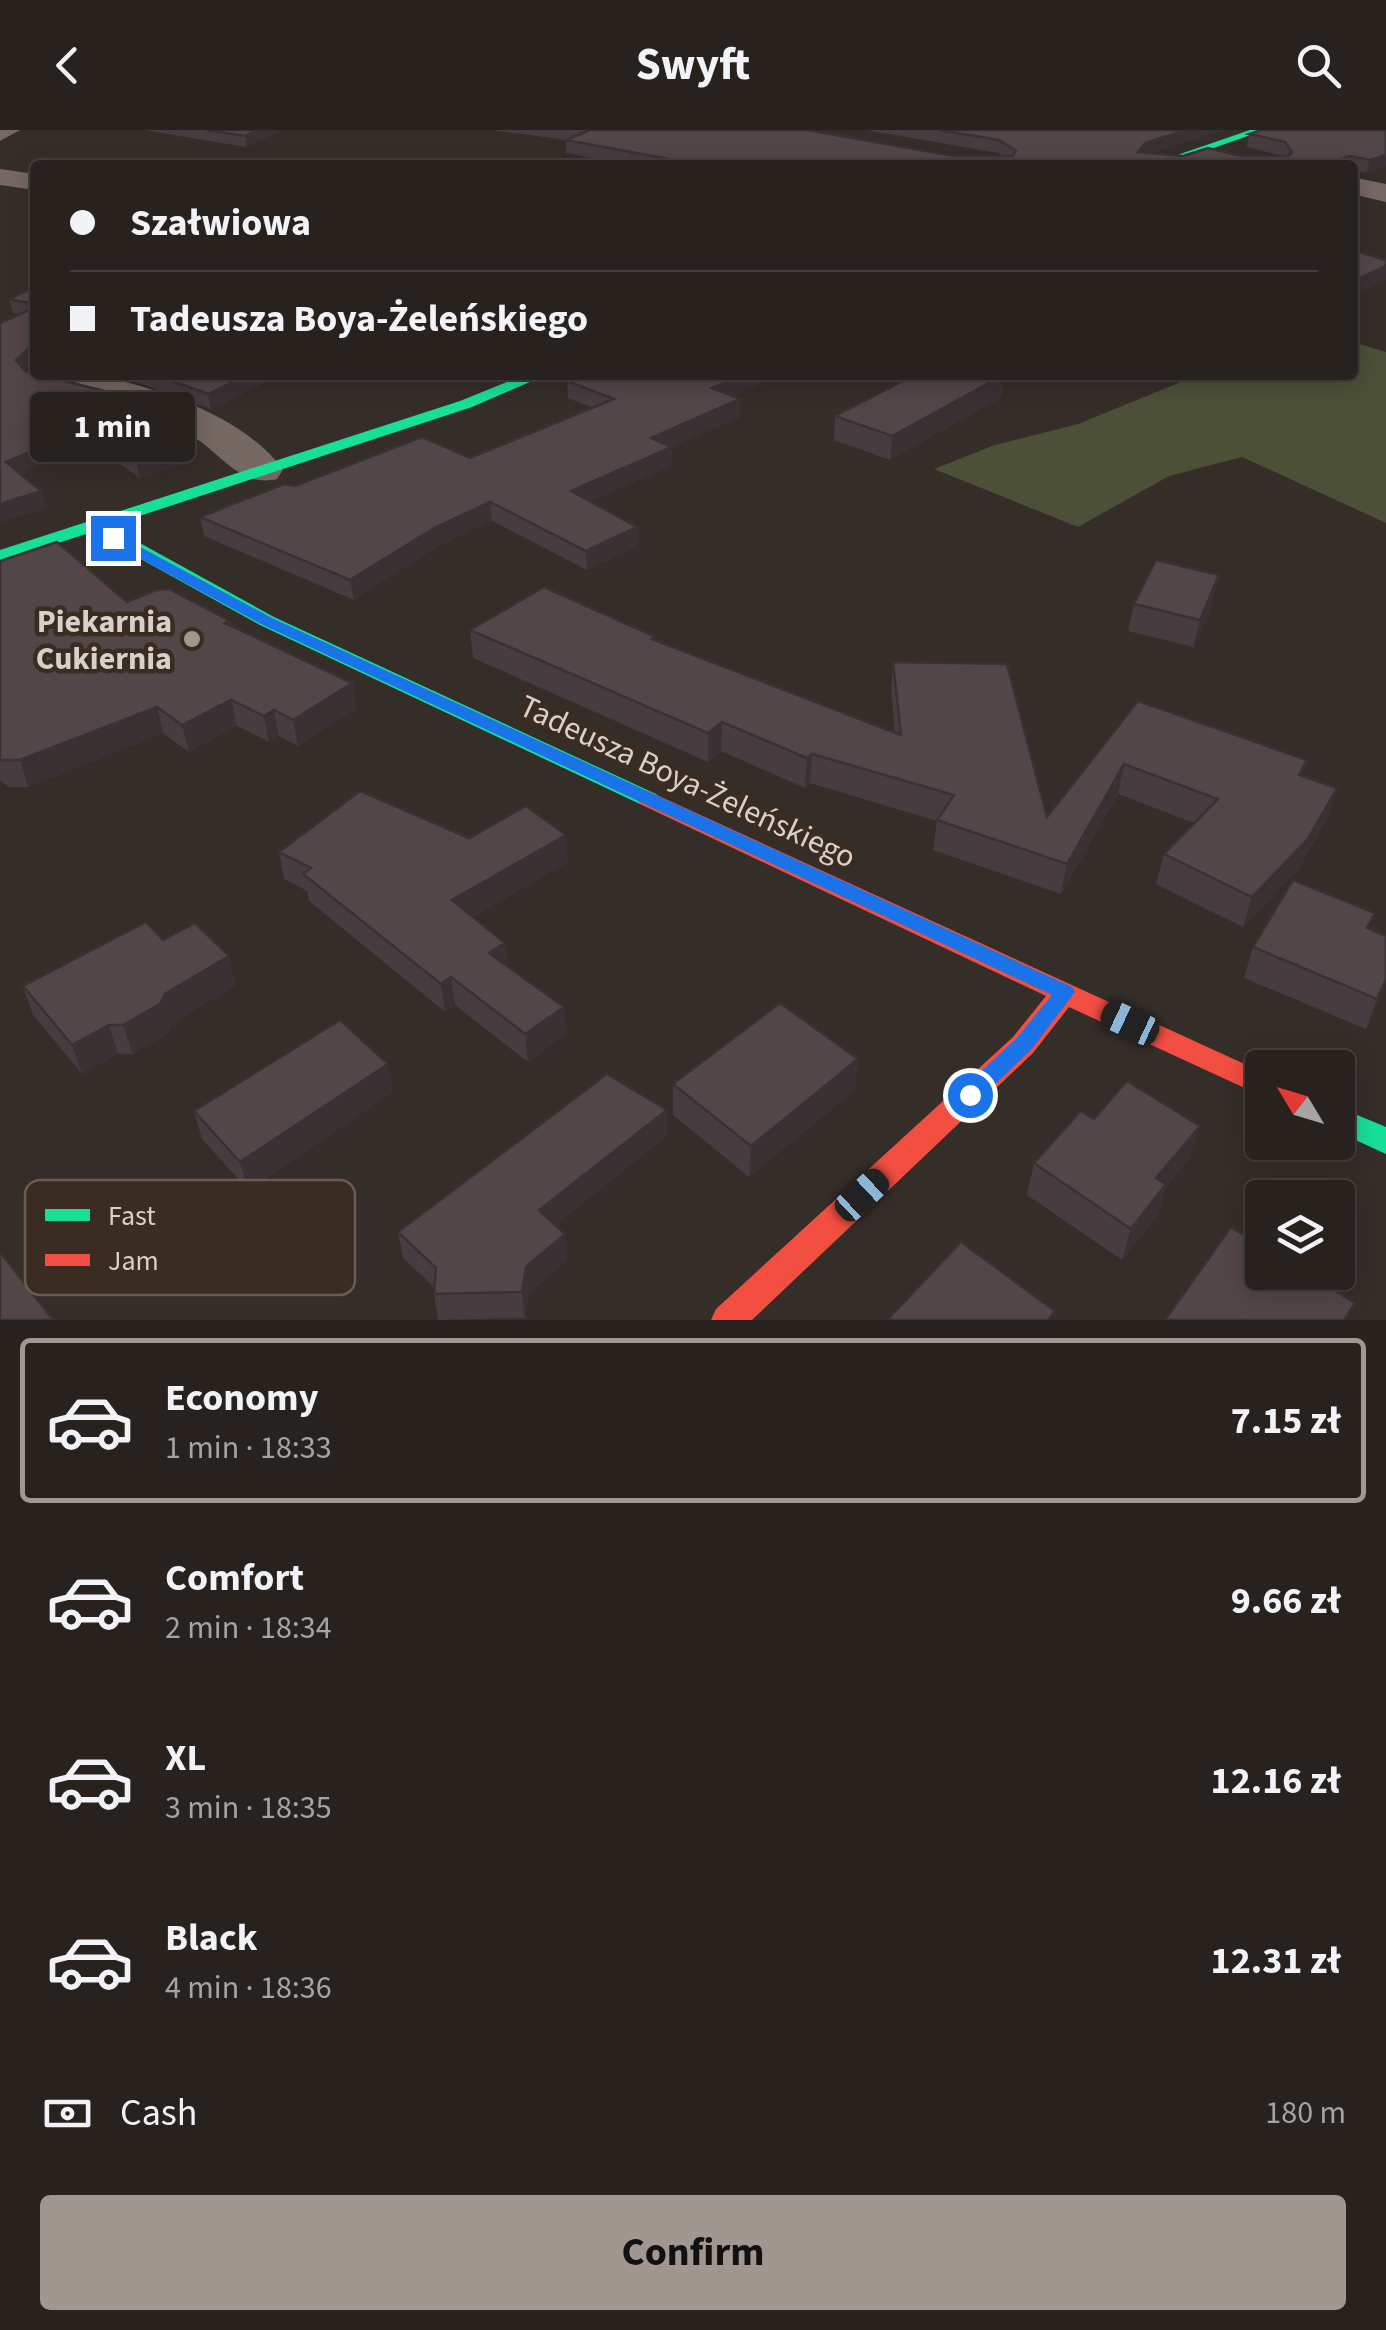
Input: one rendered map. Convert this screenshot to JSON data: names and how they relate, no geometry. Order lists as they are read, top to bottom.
{
  "streets": {
    "street": ["Tadeusza Boya-Żeleńskiego"]
  },
  "places": ["Piekarnia Cukiernia"],
  "legend": ["Fast", "Jam"],
  "north": "top left",
  "page": {
    "header": "Swyft",
    "banner": ["Szałwiowa", "Tadeusza Boya-Żeleńskiego"],
    "bubble": "1 min",
    "list": [
      {
        "name": "Economy",
        "note": "1 min · 18:33",
        "value": "7.15 zł"
      },
      {
        "name": "Comfort",
        "note": "2 min · 18:34",
        "value": "9.66 zł"
      },
      {
        "name": "XL",
        "note": "3 min · 18:35",
        "value": "12.16 zł"
      },
      {
        "name": "Black",
        "note": "4 min · 18:36",
        "value": "12.31 zł"
      }
    ],
    "pay": ["Cash", "180 m"],
    "buttons": "Confirm"
  }
}
